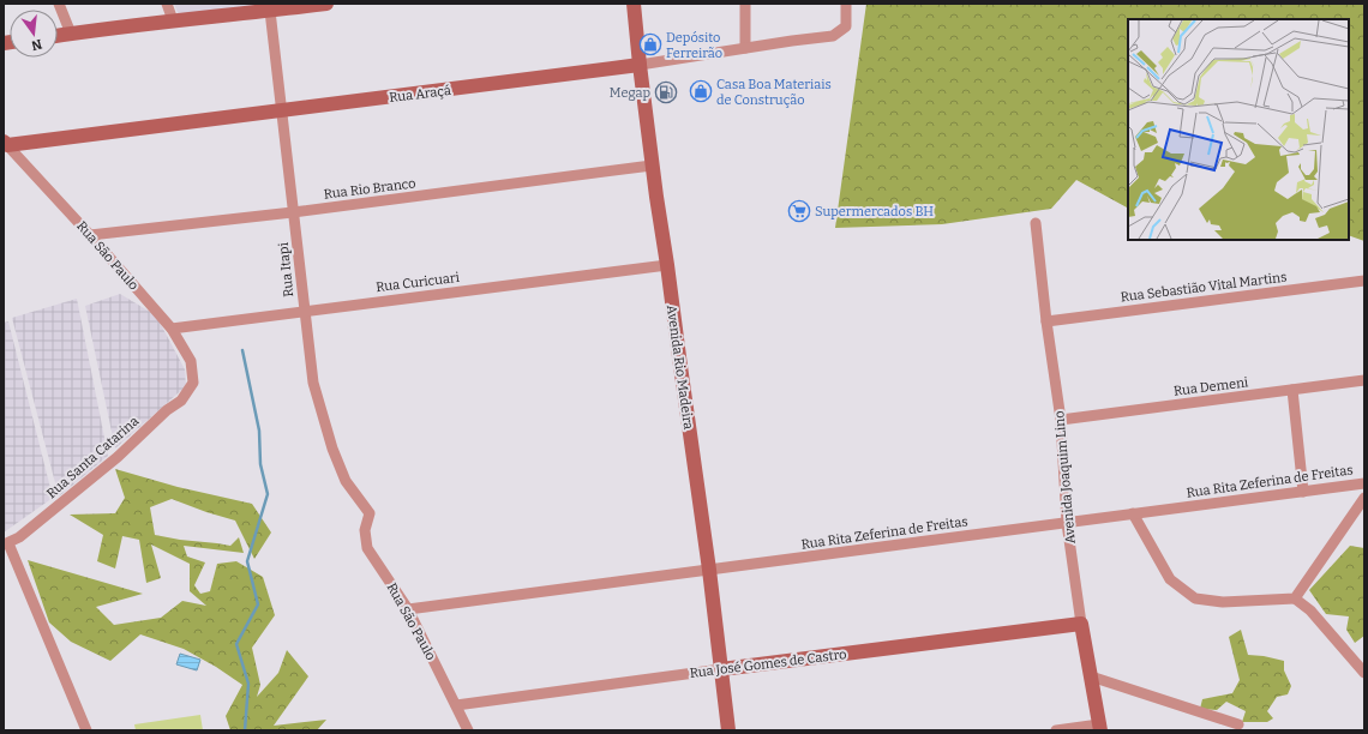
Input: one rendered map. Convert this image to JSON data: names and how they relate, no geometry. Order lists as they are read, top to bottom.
{
  "streets": {
    "street": [
      "Rua Araçá",
      "Rua Rio Branco",
      "Rua São Paulo",
      "Rua Itapi",
      "Rua Curicuari",
      "Rua Sebastião Vital Martins",
      "Avenida Rio Madeira",
      "Rua Demeni",
      "Rua Santa Catarina",
      "Avenida Joaquim Lino",
      "Rua Rita Zeferina de Freitas",
      "Rua José Gomes de Castro"
    ]
  },
  "crossings": [
    ["Rua Araçá", "Rua São Paulo"],
    ["Rua Araçá", "Rua Itapi"],
    ["Rua Araçá", "Avenida Rio Madeira"],
    ["Rua Rio Branco", "Rua São Paulo"],
    ["Rua Rio Branco", "Rua Itapi"],
    ["Rua Rio Branco", "Avenida Rio Madeira"],
    ["Rua São Paulo", "Rua Itapi"],
    ["Rua São Paulo", "Rua Curicuari"],
    ["Rua São Paulo", "Rua Santa Catarina"],
    ["Rua São Paulo", "Rua Rita Zeferina de Freitas"],
    ["Rua São Paulo", "Rua José Gomes de Castro"],
    ["Rua Itapi", "Rua Curicuari"],
    ["Rua Curicuari", "Avenida Rio Madeira"],
    ["Rua Sebastião Vital Martins", "Avenida Joaquim Lino"],
    ["Avenida Rio Madeira", "Rua Rita Zeferina de Freitas"],
    ["Avenida Rio Madeira", "Rua José Gomes de Castro"],
    ["Rua Demeni", "Avenida Joaquim Lino"],
    ["Avenida Joaquim Lino", "Rua Rita Zeferina de Freitas"],
    ["Avenida Joaquim Lino", "Rua José Gomes de Castro"]
  ],
  "places": {
    "shop": ["Depósito Ferreirão", "Casa Boa Materiais de Construção"],
    "fuel station": ["Megap"],
    "supermarket": ["Supermercados BH"]
  },
  "north": "bottom"
}
